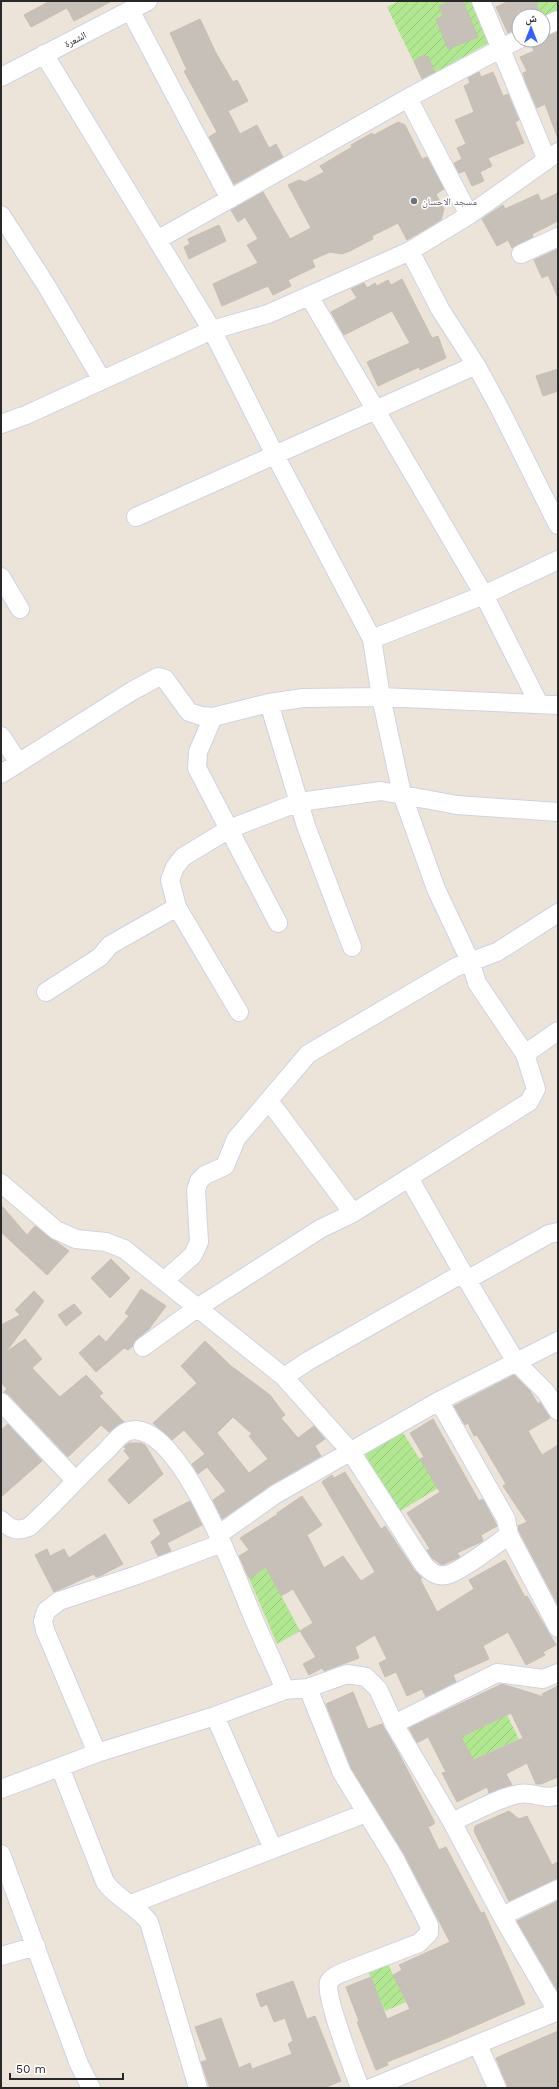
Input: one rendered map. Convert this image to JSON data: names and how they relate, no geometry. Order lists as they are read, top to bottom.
{
  "streets": {
    "street": ["الشعرة"]
  },
  "places": ["مسجد الاحسان"],
  "scale_bar": "50 m",
  "north": "top"
}
